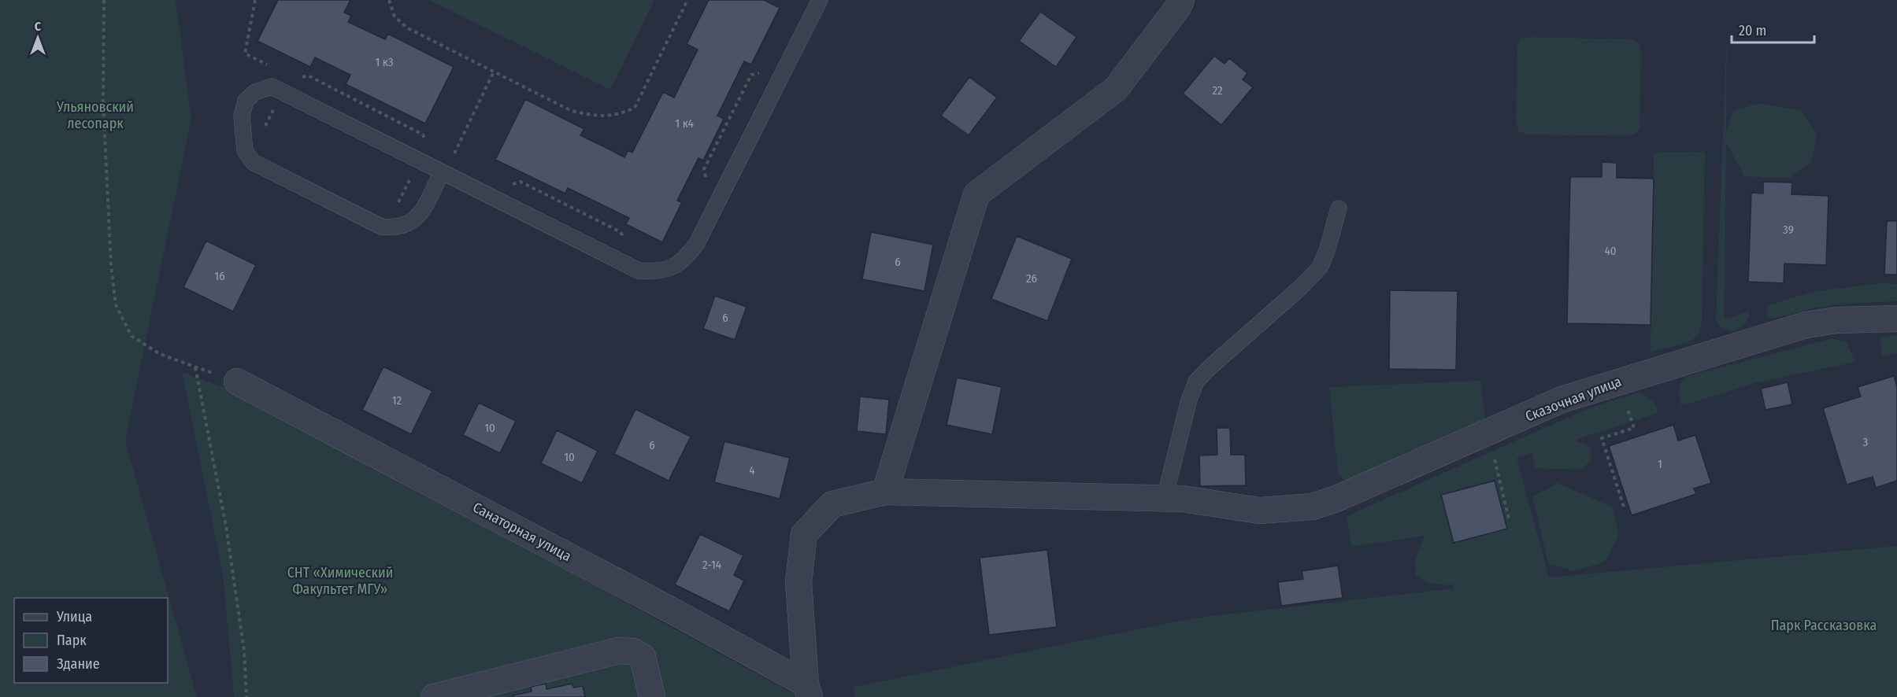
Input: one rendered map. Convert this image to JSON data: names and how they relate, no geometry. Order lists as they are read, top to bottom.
{
  "streets": {
    "street": ["Сказочная улица", "Санаторная улица"]
  },
  "crossings": [
    ["Сказочная улица", "Санаторная улица"]
  ],
  "parks": ["Ульяновский лесопарк", "СНТ «Химический Факультет МГУ»", "Парк Рассказовка"],
  "house_numbers": [
    "1 к3",
    "22",
    "1 к4",
    "39",
    "40",
    "6",
    "16",
    "26",
    "6",
    "12",
    "10",
    "3",
    "6",
    "10",
    "1",
    "4",
    "2-14"
  ],
  "legend": ["Улица", "Парк", "Здание"],
  "scale_bar": "20 m",
  "north": "top"
}
